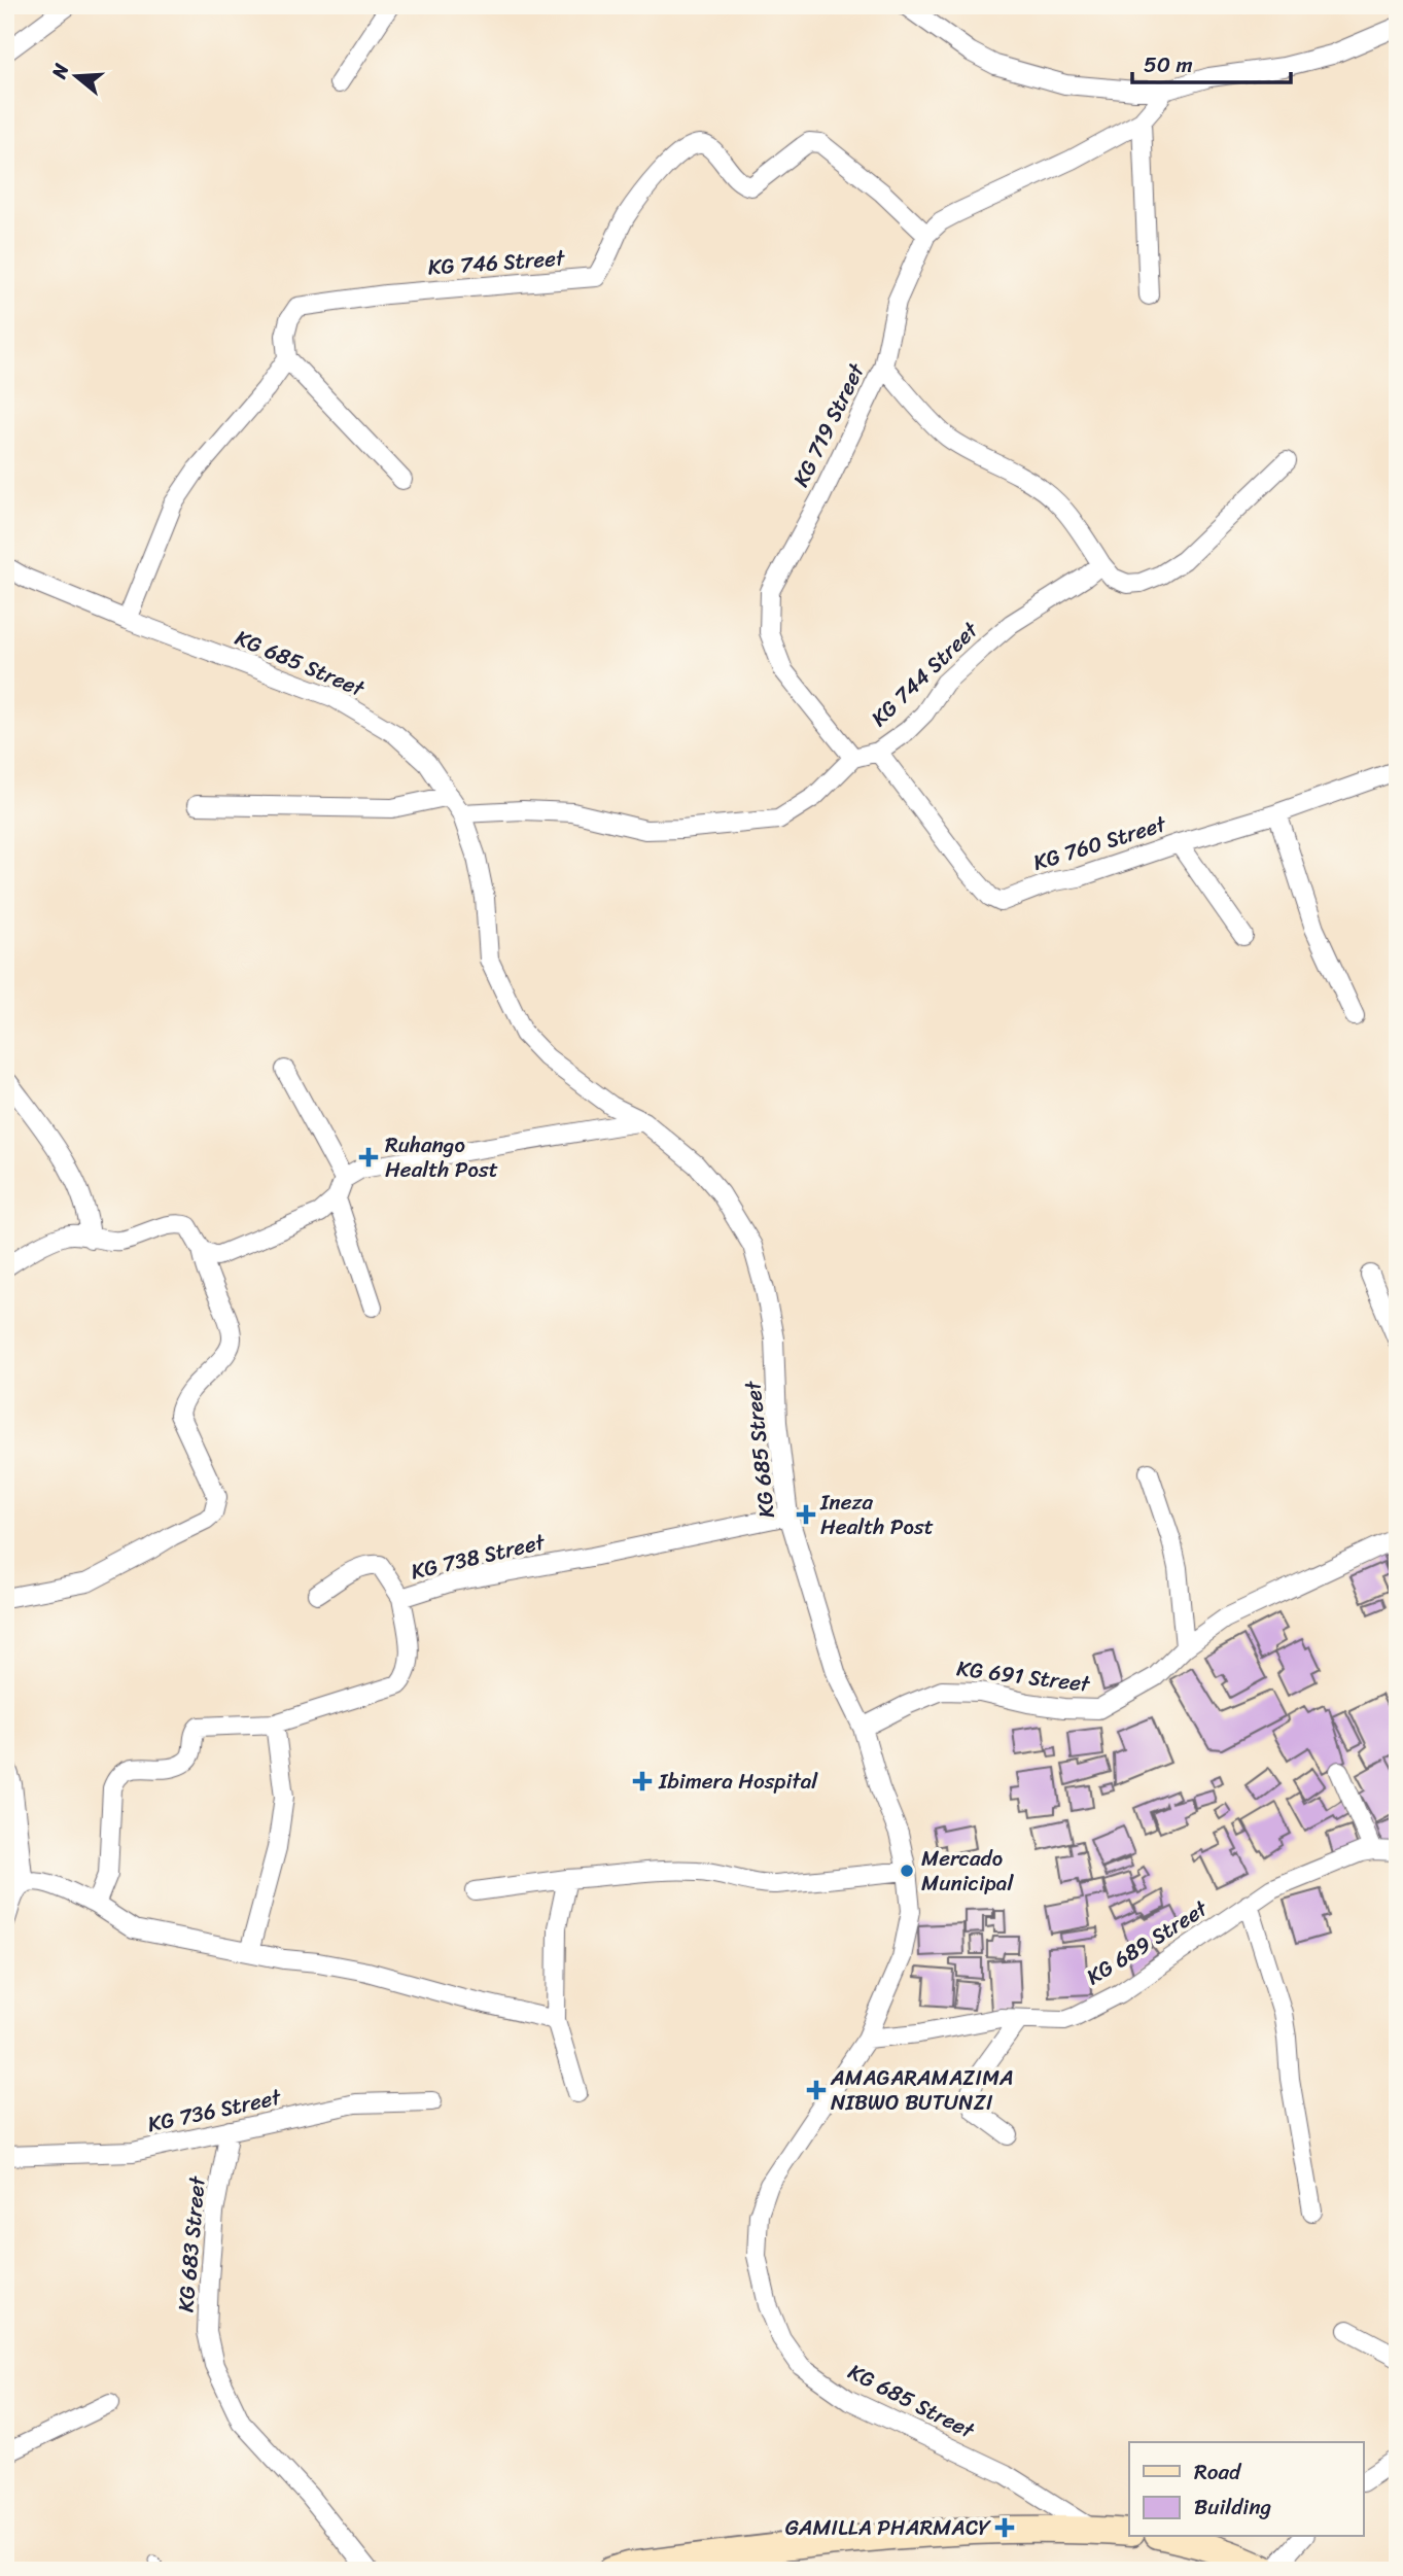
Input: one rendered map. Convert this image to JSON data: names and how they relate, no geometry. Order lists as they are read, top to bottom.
{
  "streets": {
    "street": [
      "KG 746 Street",
      "KG 719 Street",
      "KG 685 Street",
      "KG 744 Street",
      "KG 760 Street",
      "KG 738 Street",
      "KG 691 Street",
      "KG 689 Street",
      "KG 736 Street",
      "KG 683 Street"
    ]
  },
  "crossings": [
    ["KG 746 Street", "KG 719 Street"],
    ["KG 719 Street", "KG 744 Street"],
    ["KG 685 Street", "KG 738 Street"],
    ["KG 685 Street", "KG 691 Street"],
    ["KG 685 Street", "KG 689 Street"],
    ["KG 744 Street", "KG 760 Street"],
    ["KG 736 Street", "KG 683 Street"]
  ],
  "places": {
    "health": [
      "Ruhango Health Post",
      "Ineza Health Post",
      "Ibimera Hospital",
      "AMAGARAMAZIMA NIBWO BUTUNZI",
      "GAMILLA PHARMACY"
    ],
    "other": ["Mercado Municipal"]
  },
  "legend": ["Road", "Building"],
  "scale_bar": "50 m",
  "north": "left"
}
